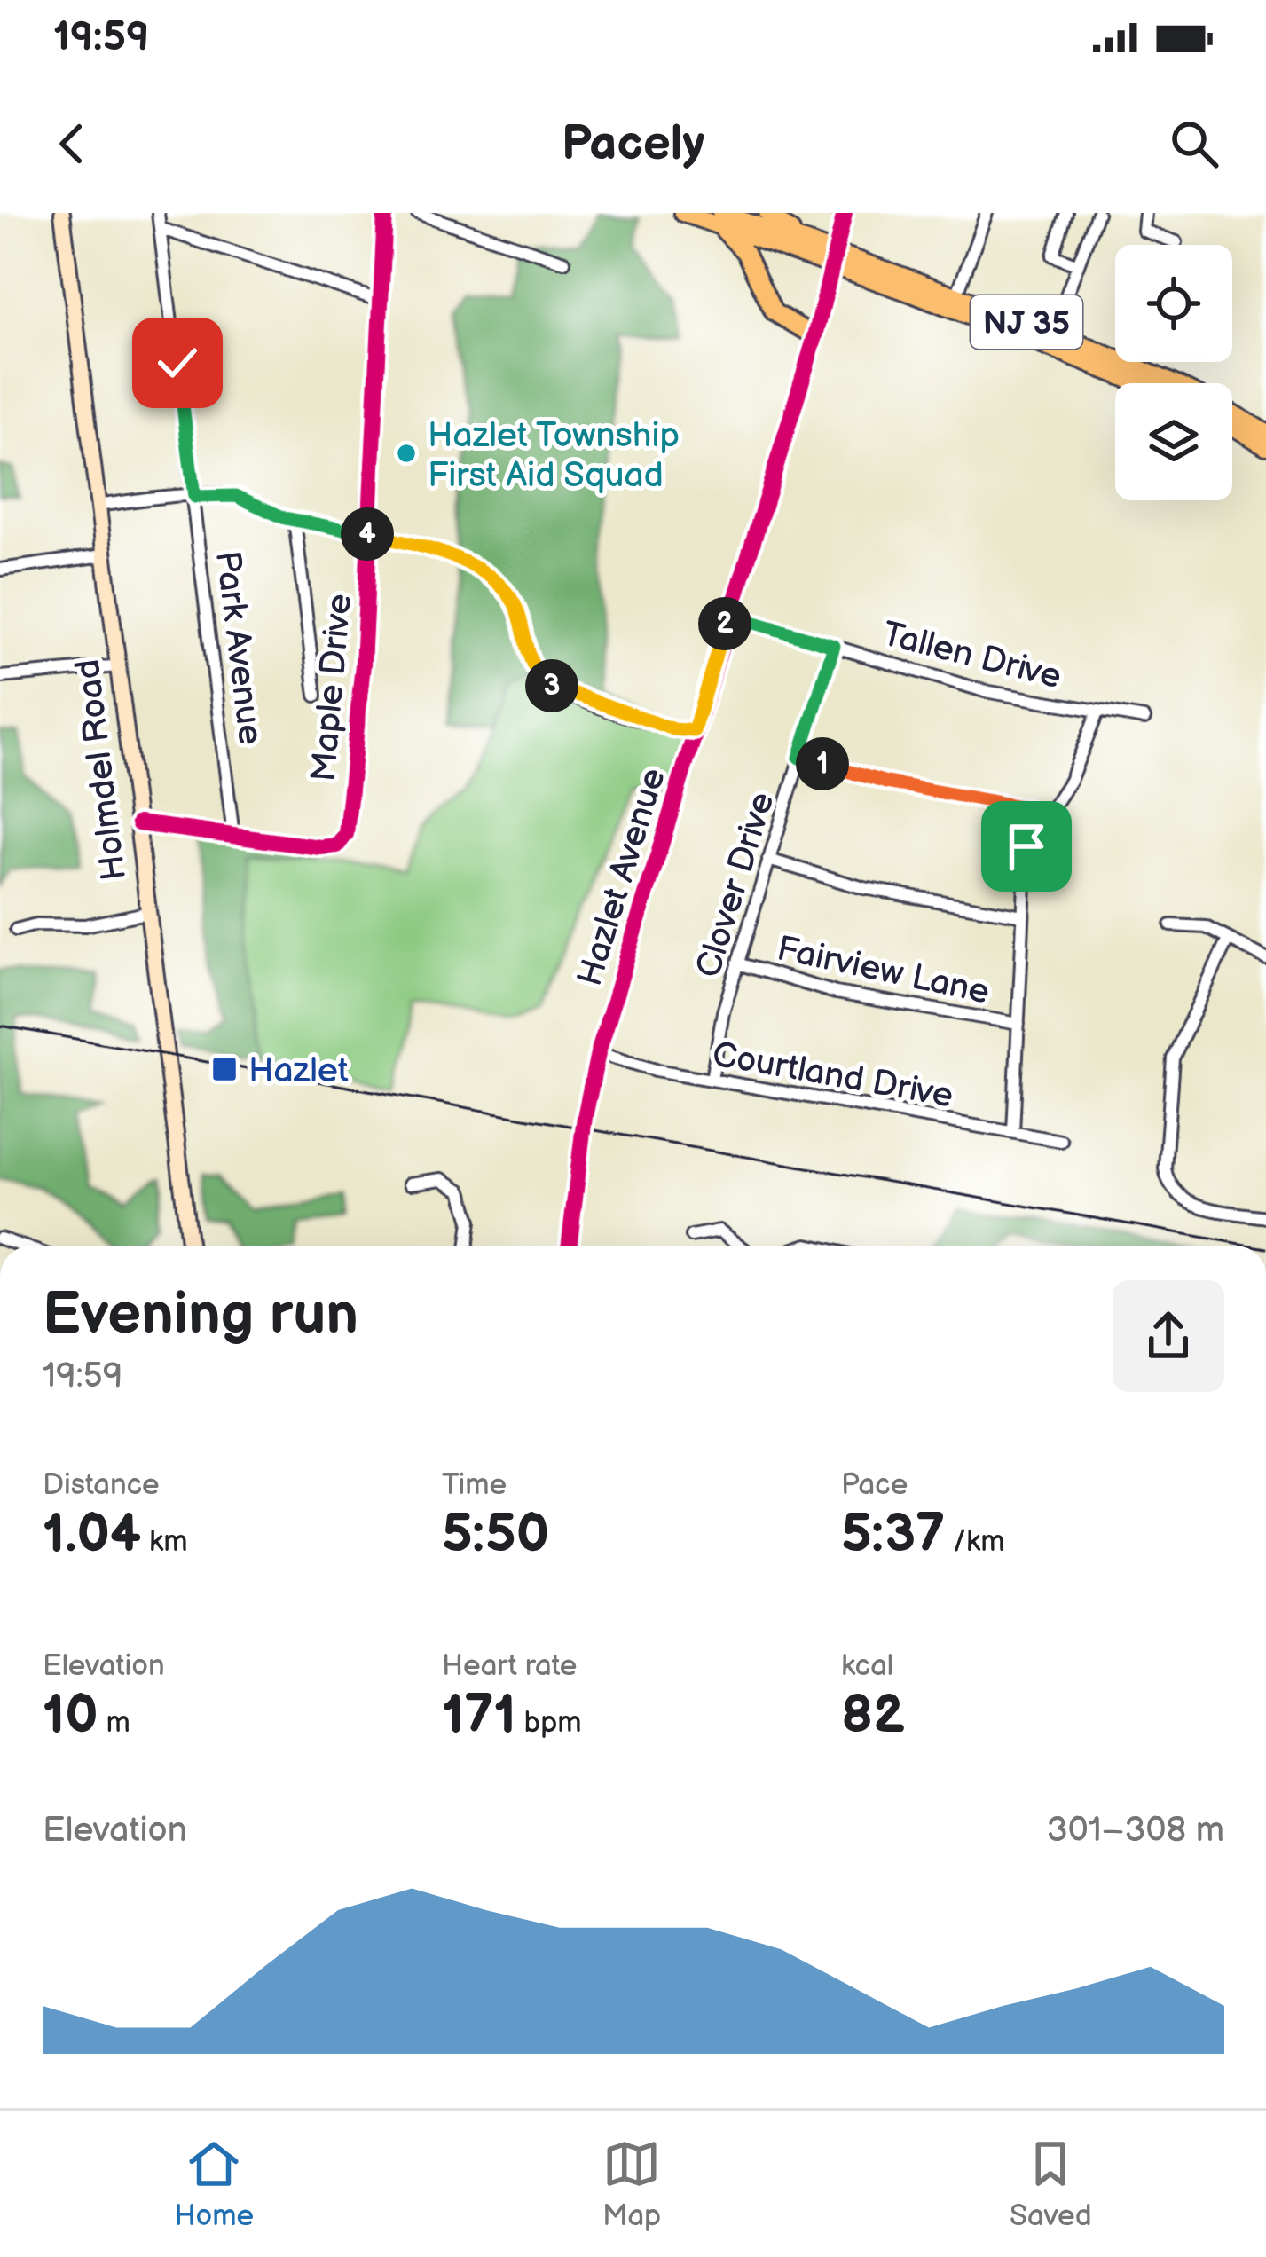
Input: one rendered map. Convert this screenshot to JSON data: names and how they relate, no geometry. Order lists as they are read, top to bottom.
{
  "streets": {
    "highway": ["NJ 35"],
    "main road": ["Holmdel Road"],
    "street": [
      "Park Avenue",
      "Tallen Drive",
      "Maple Drive",
      "Hazlet Avenue",
      "Clover Drive",
      "Fairview Lane",
      "Courtland Drive"
    ]
  },
  "crossings": [
    ["NJ 35", "Hazlet Avenue"],
    ["Park Avenue", "Maple Drive"],
    ["Tallen Drive", "Hazlet Avenue"],
    ["Tallen Drive", "Clover Drive"],
    ["Hazlet Avenue", "Courtland Drive"],
    ["Clover Drive", "Fairview Lane"],
    ["Clover Drive", "Courtland Drive"]
  ],
  "places": {
    "other": ["Hazlet Township First Aid Squad"],
    "transit": ["Hazlet"]
  },
  "page": {
    "status": "19:59",
    "header": "Pacely",
    "pins": [
      "4",
      "2",
      "3",
      "1"
    ],
    "heading": ["Evening run", "19:59"],
    "stats": [
      ["Distance", "1.04 km"],
      ["Time", "5:50"],
      ["Pace", "5:37 /km"],
      ["Elevation", "10 m"],
      ["Heart rate", "171 bpm"],
      ["kcal", "82"]
    ],
    "chart": ["Elevation", "301–308 m"],
    "tabs": ["Home", "Map", "Saved"]
  }
}
